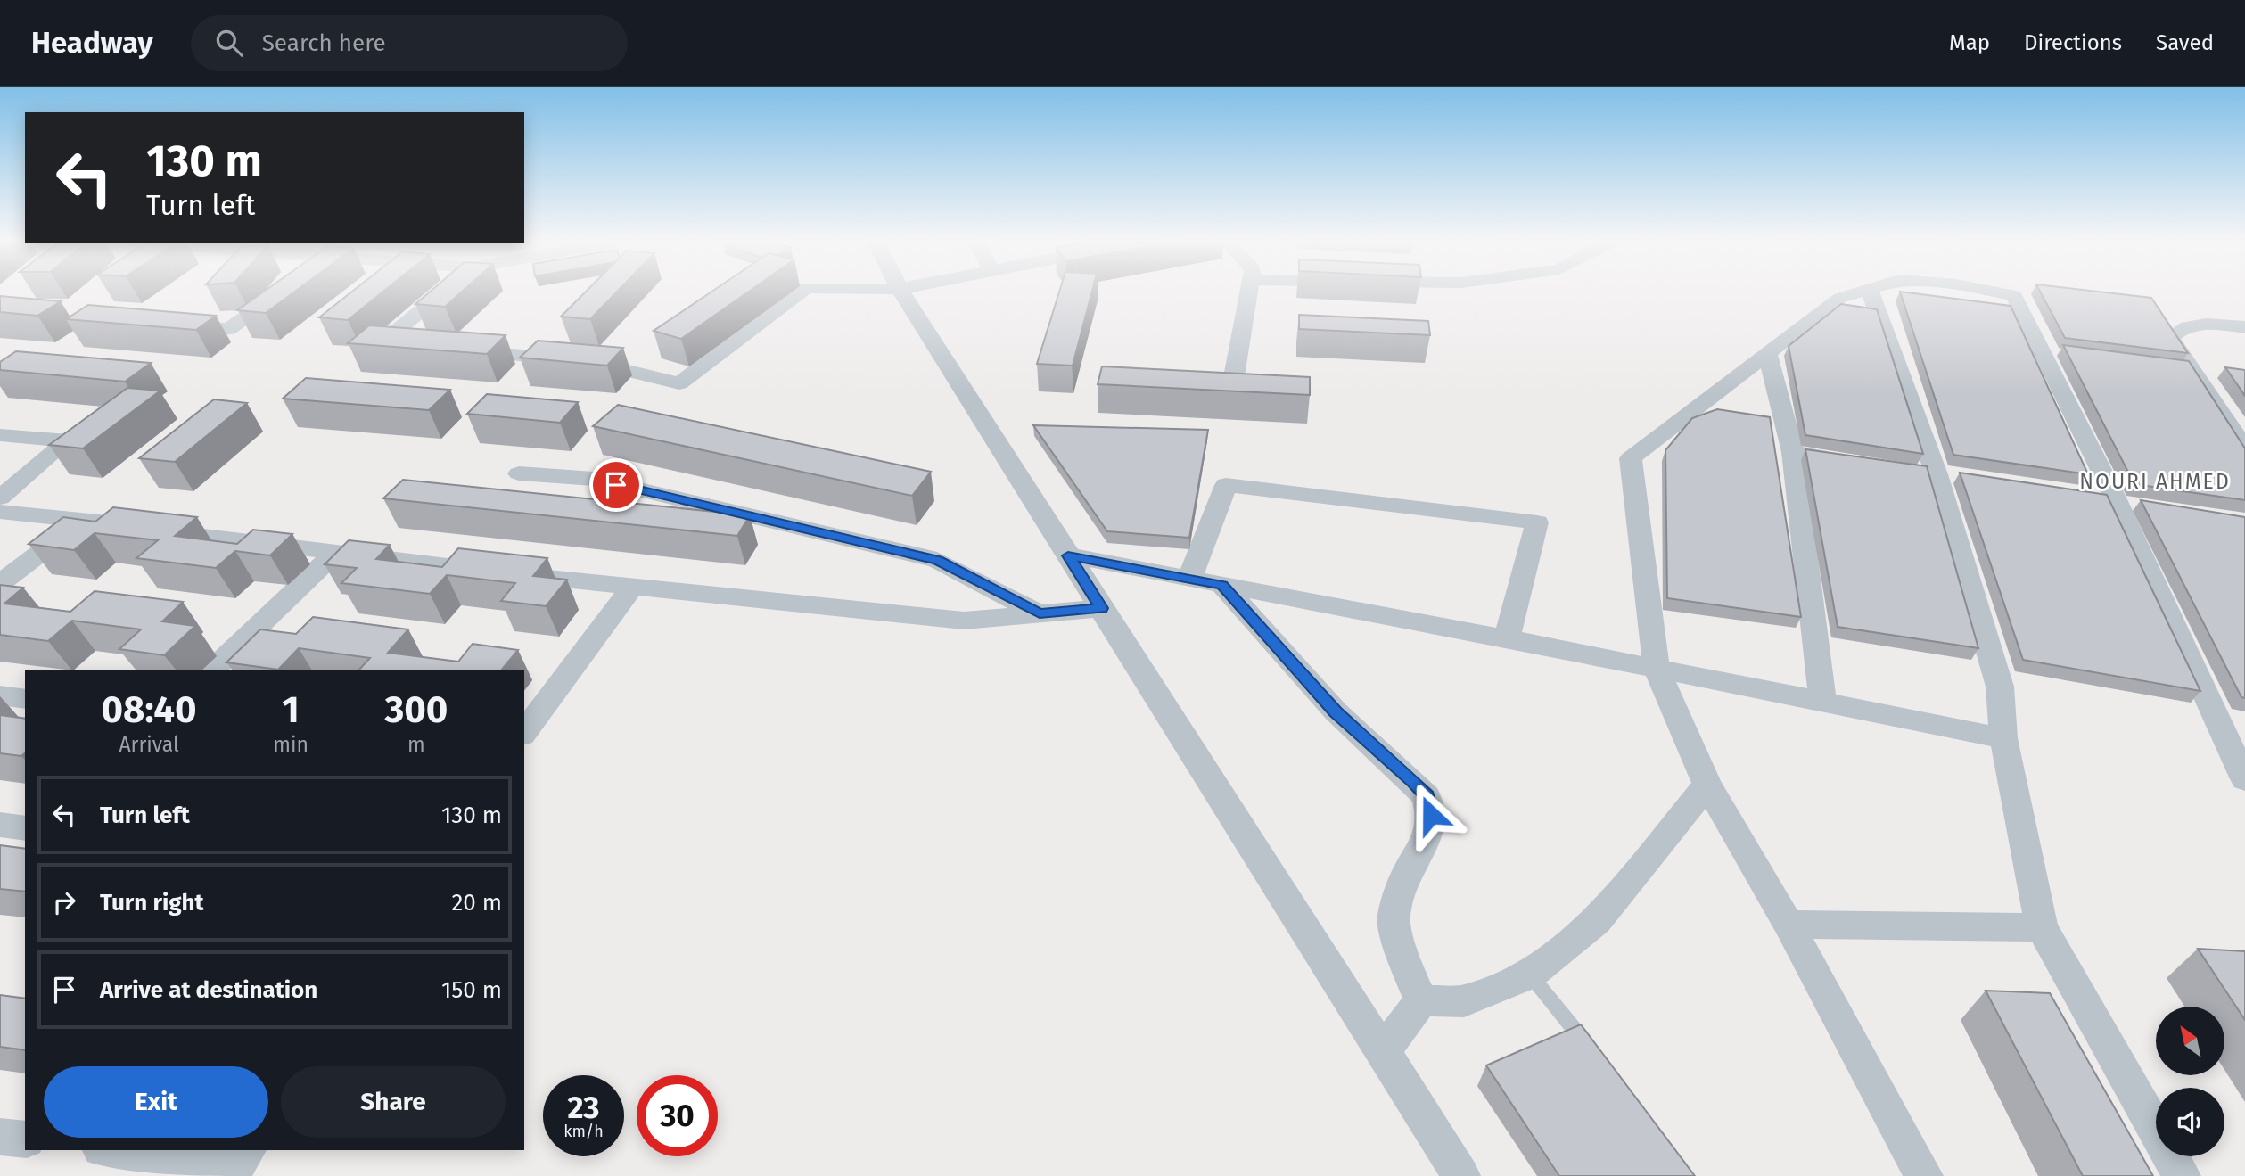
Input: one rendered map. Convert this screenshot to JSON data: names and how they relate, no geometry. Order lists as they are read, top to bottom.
{
  "districts": ["NOURI AHMED"],
  "north": "top left",
  "page": {
    "header": "Headway",
    "search": "Search here",
    "nav": ["Map", "Directions", "Saved"],
    "turn": ["130 m", "Turn left"],
    "eta": [
      "08:40",
      "Arrival",
      "1",
      "min",
      "300",
      "m"
    ],
    "list": [
      {
        "name": "Turn left",
        "value": "130 m"
      },
      {
        "name": "Turn right",
        "value": "20 m"
      },
      {
        "name": "Arrive at destination",
        "value": "150 m"
      }
    ],
    "buttons": ["Exit", "Share"],
    "speed": "23 km/h",
    "limit": "30"
  }
}
